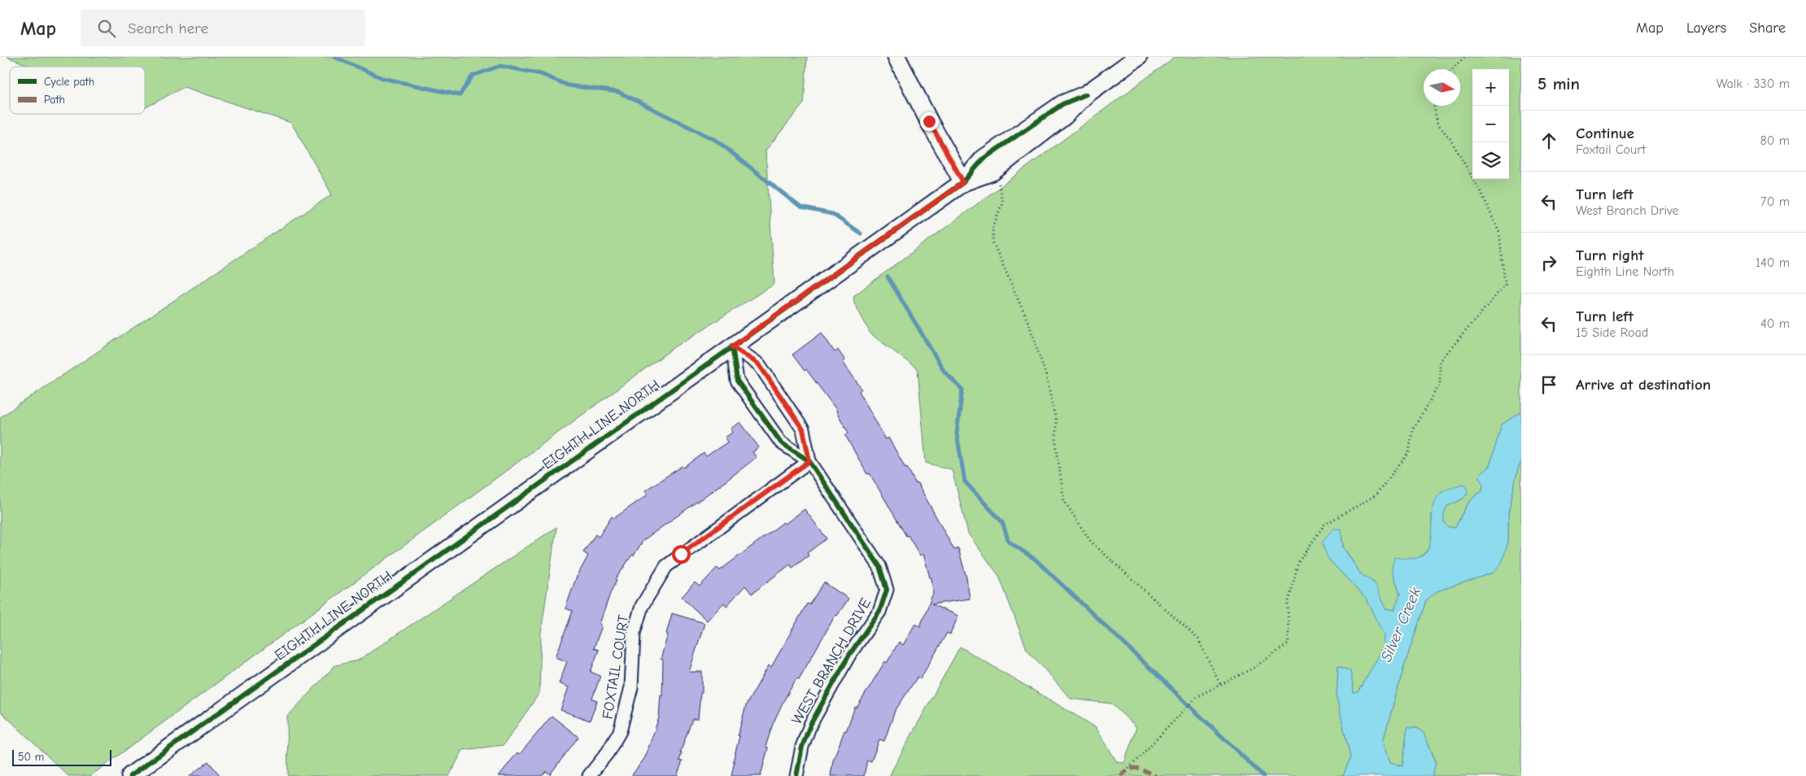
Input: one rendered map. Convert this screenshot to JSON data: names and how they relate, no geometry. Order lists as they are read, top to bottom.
{
  "streets": {
    "street": ["EIGHTH LINE NORTH", "WEST BRANCH DRIVE", "FOXTAIL COURT"]
  },
  "crossings": [
    ["EIGHTH LINE NORTH", "WEST BRANCH DRIVE"],
    ["WEST BRANCH DRIVE", "FOXTAIL COURT"]
  ],
  "water": ["Silver Creek"],
  "legend": ["Cycle path", "Path"],
  "scale_bar": "50 m",
  "north": "right",
  "page": {
    "header": "Map",
    "search": "Search here",
    "nav": ["Map", "Layers", "Share"],
    "heading": ["5 min", "Walk · 330 m"],
    "map_buttons": ["+", "−"],
    "list": [
      ["Continue", "Foxtail Court", "80 m"],
      ["Turn left", "West Branch Drive", "70 m"],
      ["Turn right", "Eighth Line North", "140 m"],
      ["Turn left", "15 Side Road", "40 m"],
      "Arrive at destination"
    ],
    "scale": "50 m"
  }
}
